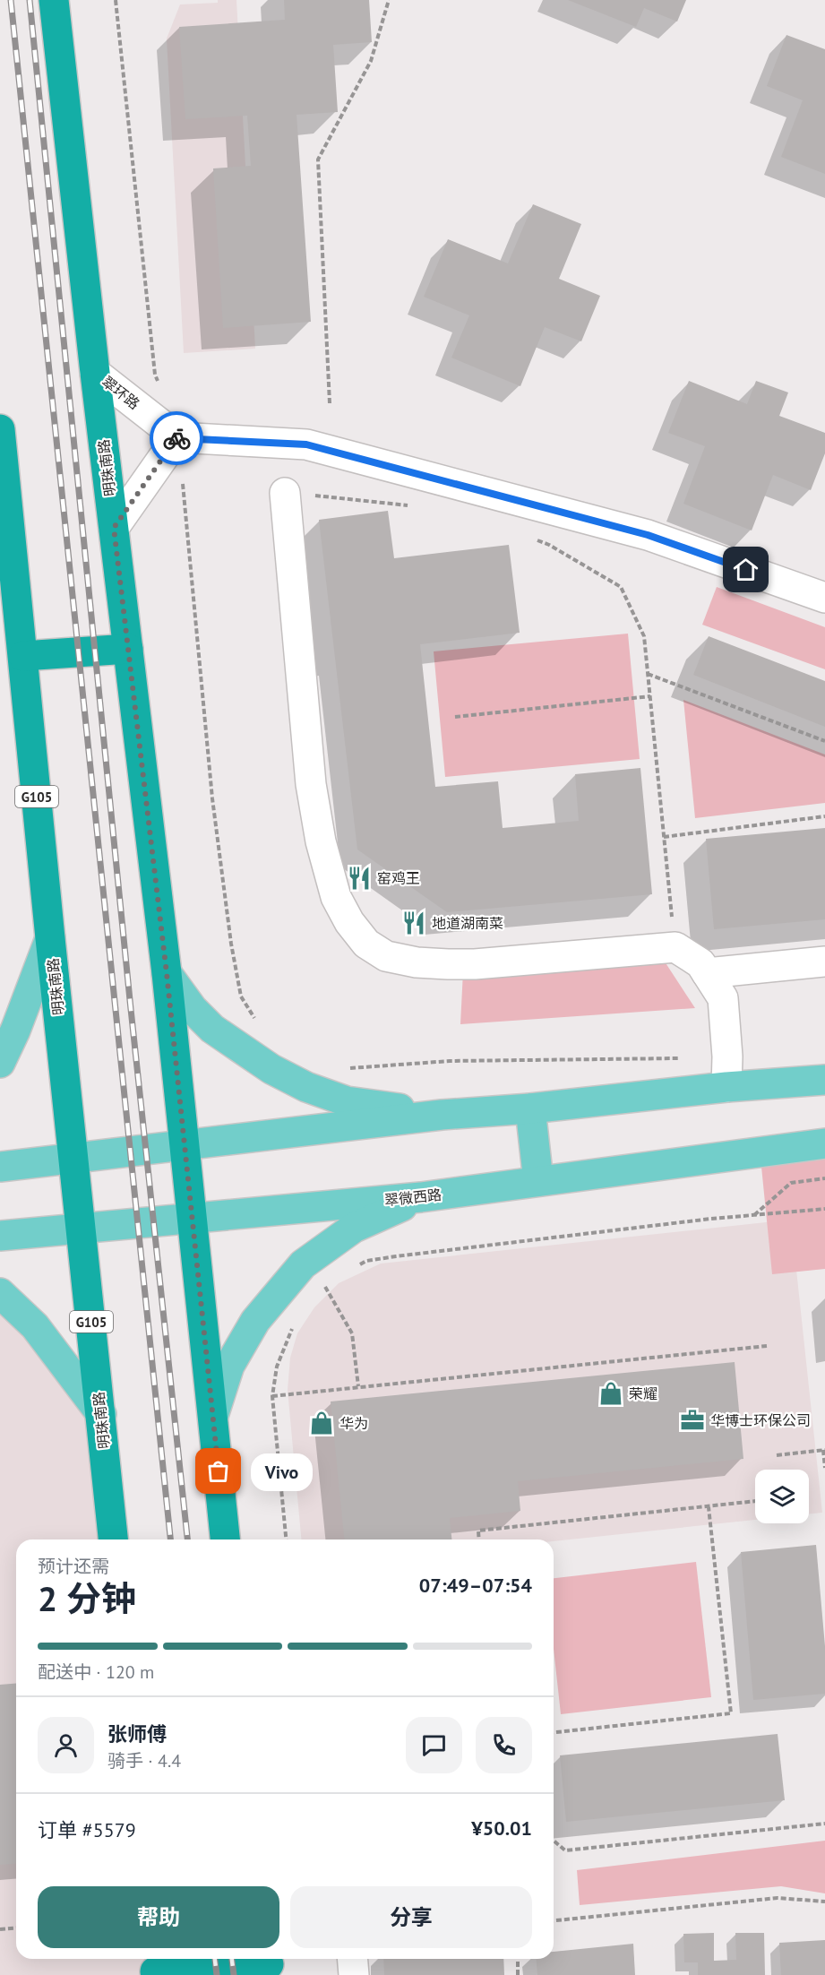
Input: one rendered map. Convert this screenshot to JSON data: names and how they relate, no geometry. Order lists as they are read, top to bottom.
{
  "streets": {
    "highway": ["明珠南路", "G105"],
    "main road": ["翠微西路"],
    "street": ["翠环路"]
  },
  "crossings": [
    ["翠环路", "明珠南路"],
    ["明珠南路", "翠微西路"]
  ],
  "places": {
    "restaurant": ["窑鸡王", "地道湖南菜"],
    "shop": ["荣耀", "华为"],
    "office": ["华博士环保公司"],
    "other": ["Vivo"]
  },
  "page": {
    "bubble": "Vivo",
    "heading": ["2 分钟", "预计还需", "07:49–07:54"],
    "panel": [
      "张师傅",
      "骑手 · 4.4",
      "订单 #5579",
      "¥50.01"
    ],
    "bar": "配送中 · 120 m",
    "buttons": ["帮助", "分享"]
  }
}
